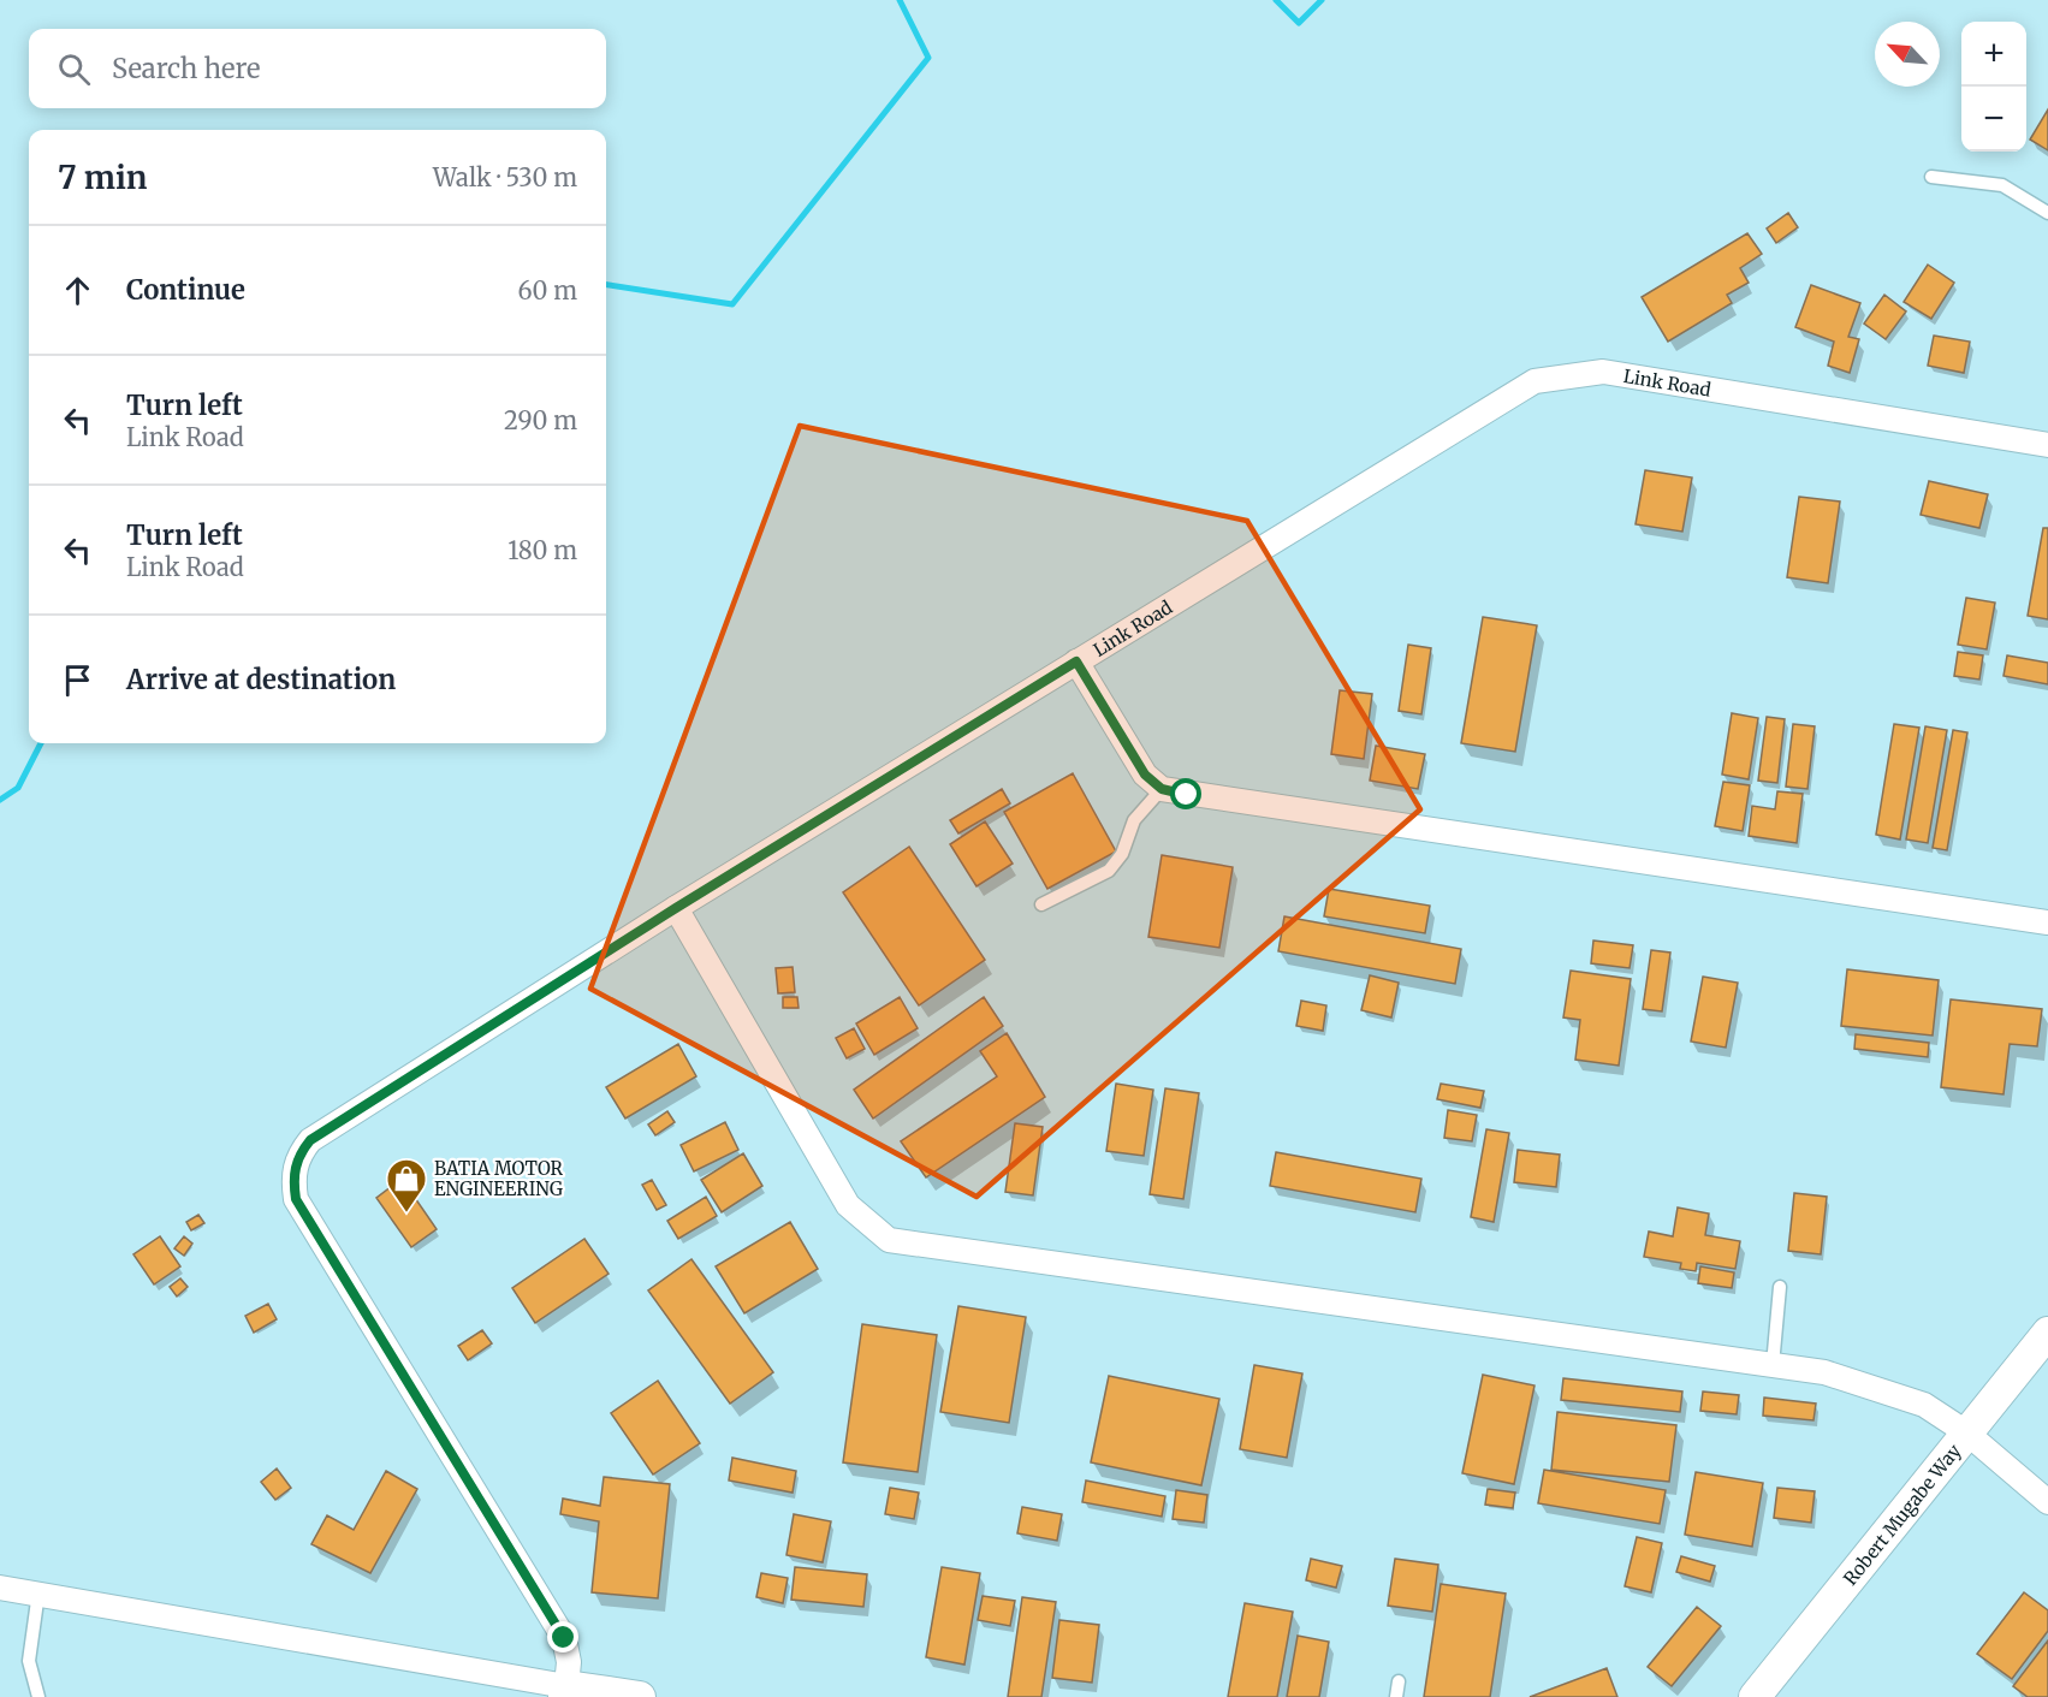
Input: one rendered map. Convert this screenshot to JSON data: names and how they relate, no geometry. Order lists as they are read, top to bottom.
{
  "streets": {
    "street": ["Link Road", "Robert Mugabe Way"]
  },
  "places": {
    "shop": ["BATIA MOTOR ENGINEERING"]
  },
  "north": "top left",
  "page": {
    "map_buttons": ["+", "−"],
    "search": "Search here",
    "heading": ["7 min", "Walk · 530 m"],
    "list": [
      ["Continue", "60 m"],
      ["Turn left", "Link Road", "290 m"],
      ["Turn left", "Link Road", "180 m"],
      "Arrive at destination"
    ]
  }
}
